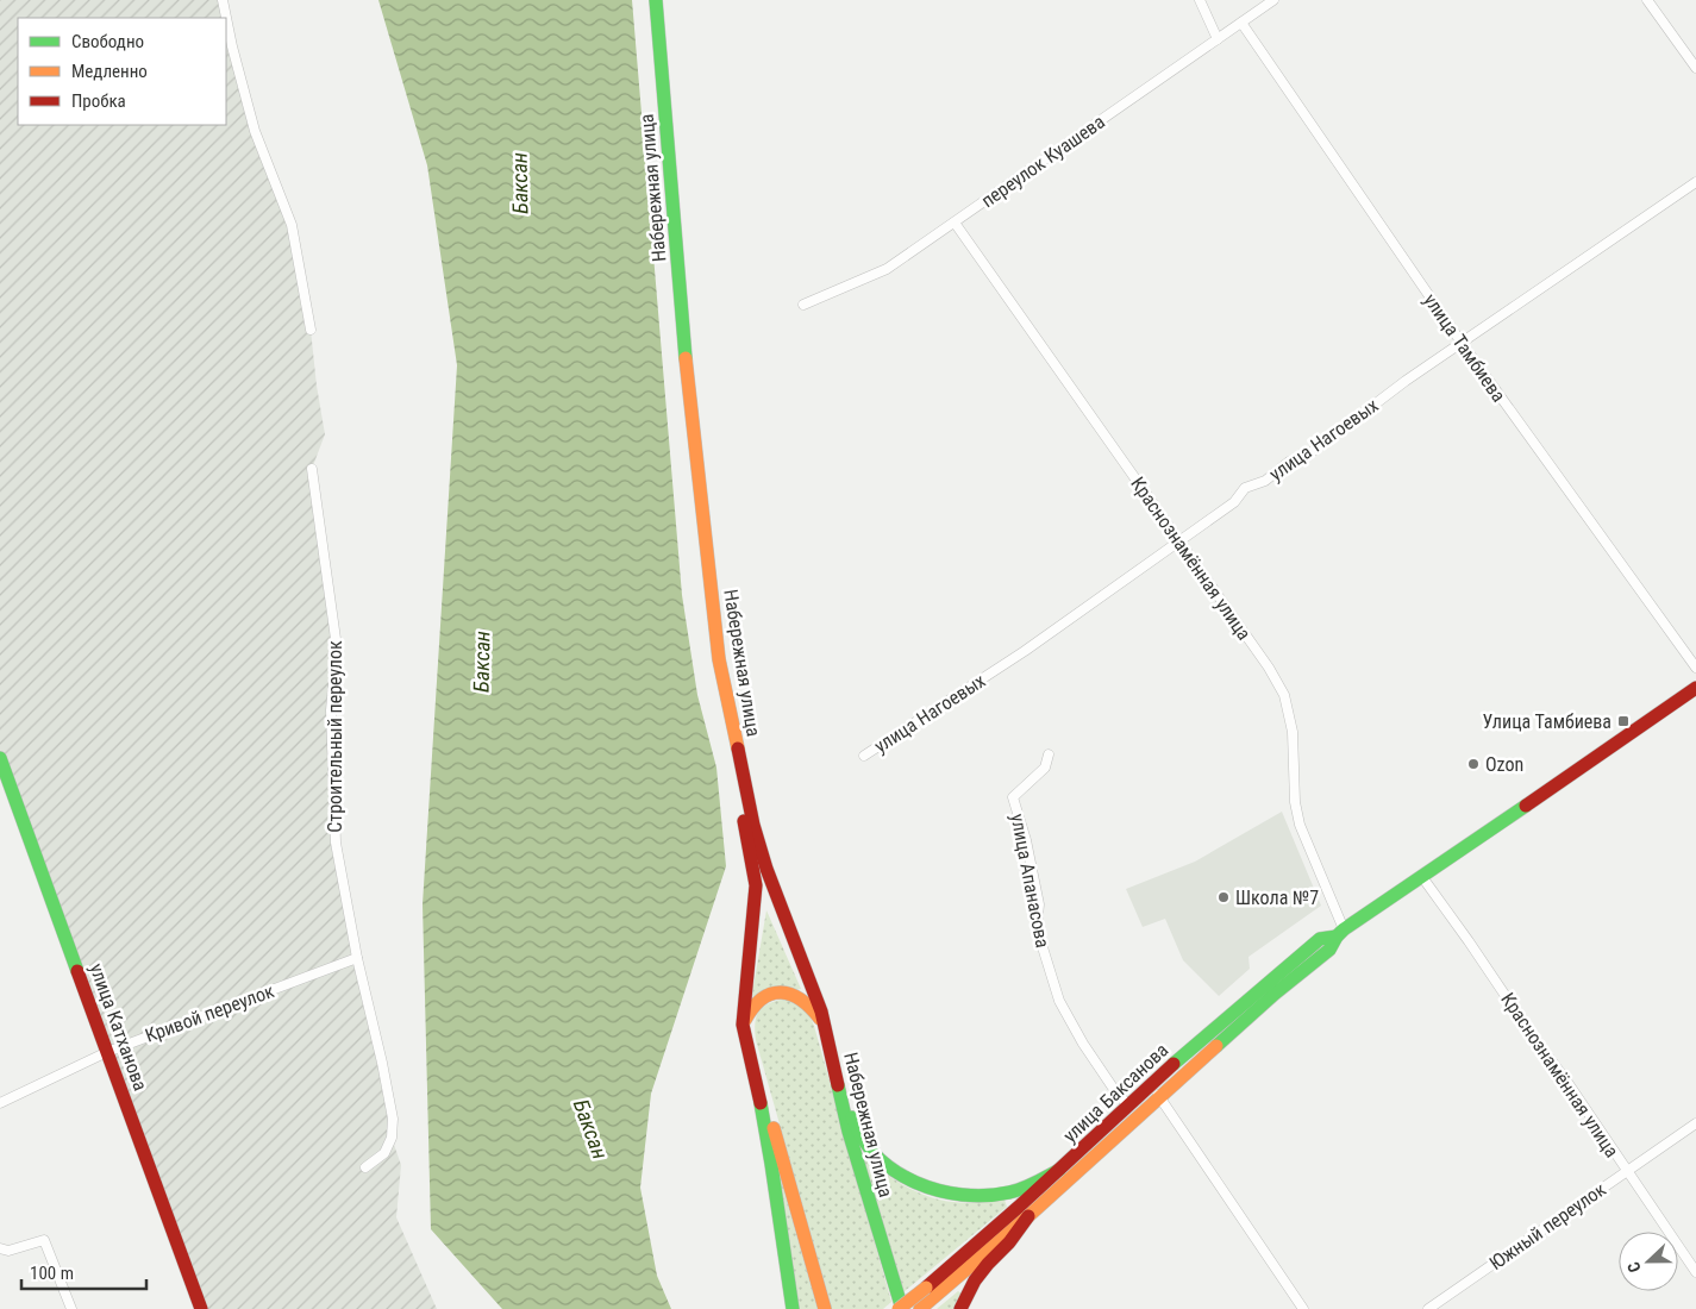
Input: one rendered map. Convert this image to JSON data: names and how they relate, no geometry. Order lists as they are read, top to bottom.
{
  "streets": {
    "main road": ["Набережная улица", "улица Катханова", "улица Баксанова"],
    "street": [
      "переулок Куашева",
      "улица Тамбиева",
      "улица Нагоевых",
      "Краснознамённая улица",
      "Строительный переулок",
      "улица Апанасова",
      "Кривой переулок",
      "Южный переулок"
    ]
  },
  "crossings": [
    ["переулок Куашева", "улица Тамбиева"],
    ["переулок Куашева", "Краснознамённая улица"],
    ["улица Тамбиева", "улица Нагоевых"],
    ["улица Нагоевых", "Краснознамённая улица"],
    ["Краснознамённая улица", "улица Баксанова"],
    ["Краснознамённая улица", "Южный переулок"],
    ["Строительный переулок", "Кривой переулок"],
    ["улица Апанасова", "улица Баксанова"],
    ["Кривой переулок", "улица Катханова"]
  ],
  "water": ["Баксан"],
  "places": {
    "transit": ["Улица Тамбиева"],
    "other": ["Ozon", "Школа №7"]
  },
  "legend": ["Свободно", "Медленно", "Пробка"],
  "scale_bar": "100 m",
  "north": "left"
}
